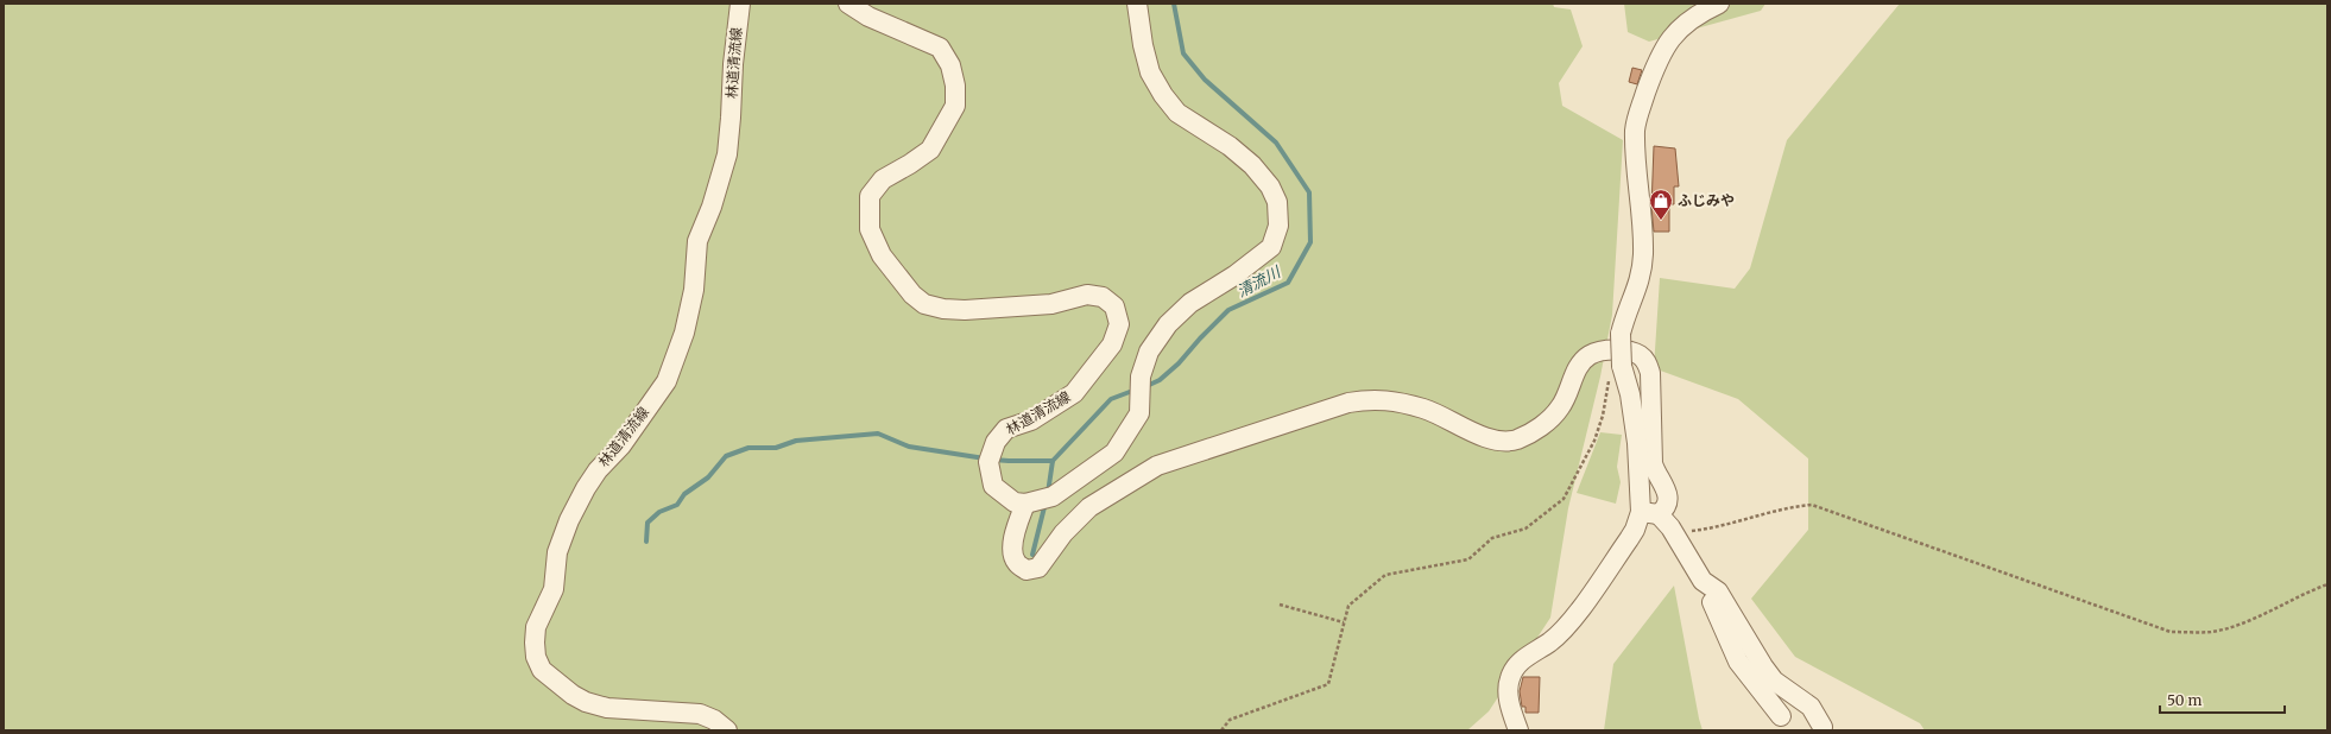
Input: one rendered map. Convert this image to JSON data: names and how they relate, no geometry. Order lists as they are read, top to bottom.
{
  "streets": {
    "street": ["林道清流線"]
  },
  "water": ["清流川"],
  "places": {
    "shop": ["ふじみや"]
  },
  "scale_bar": "50 m"
}
